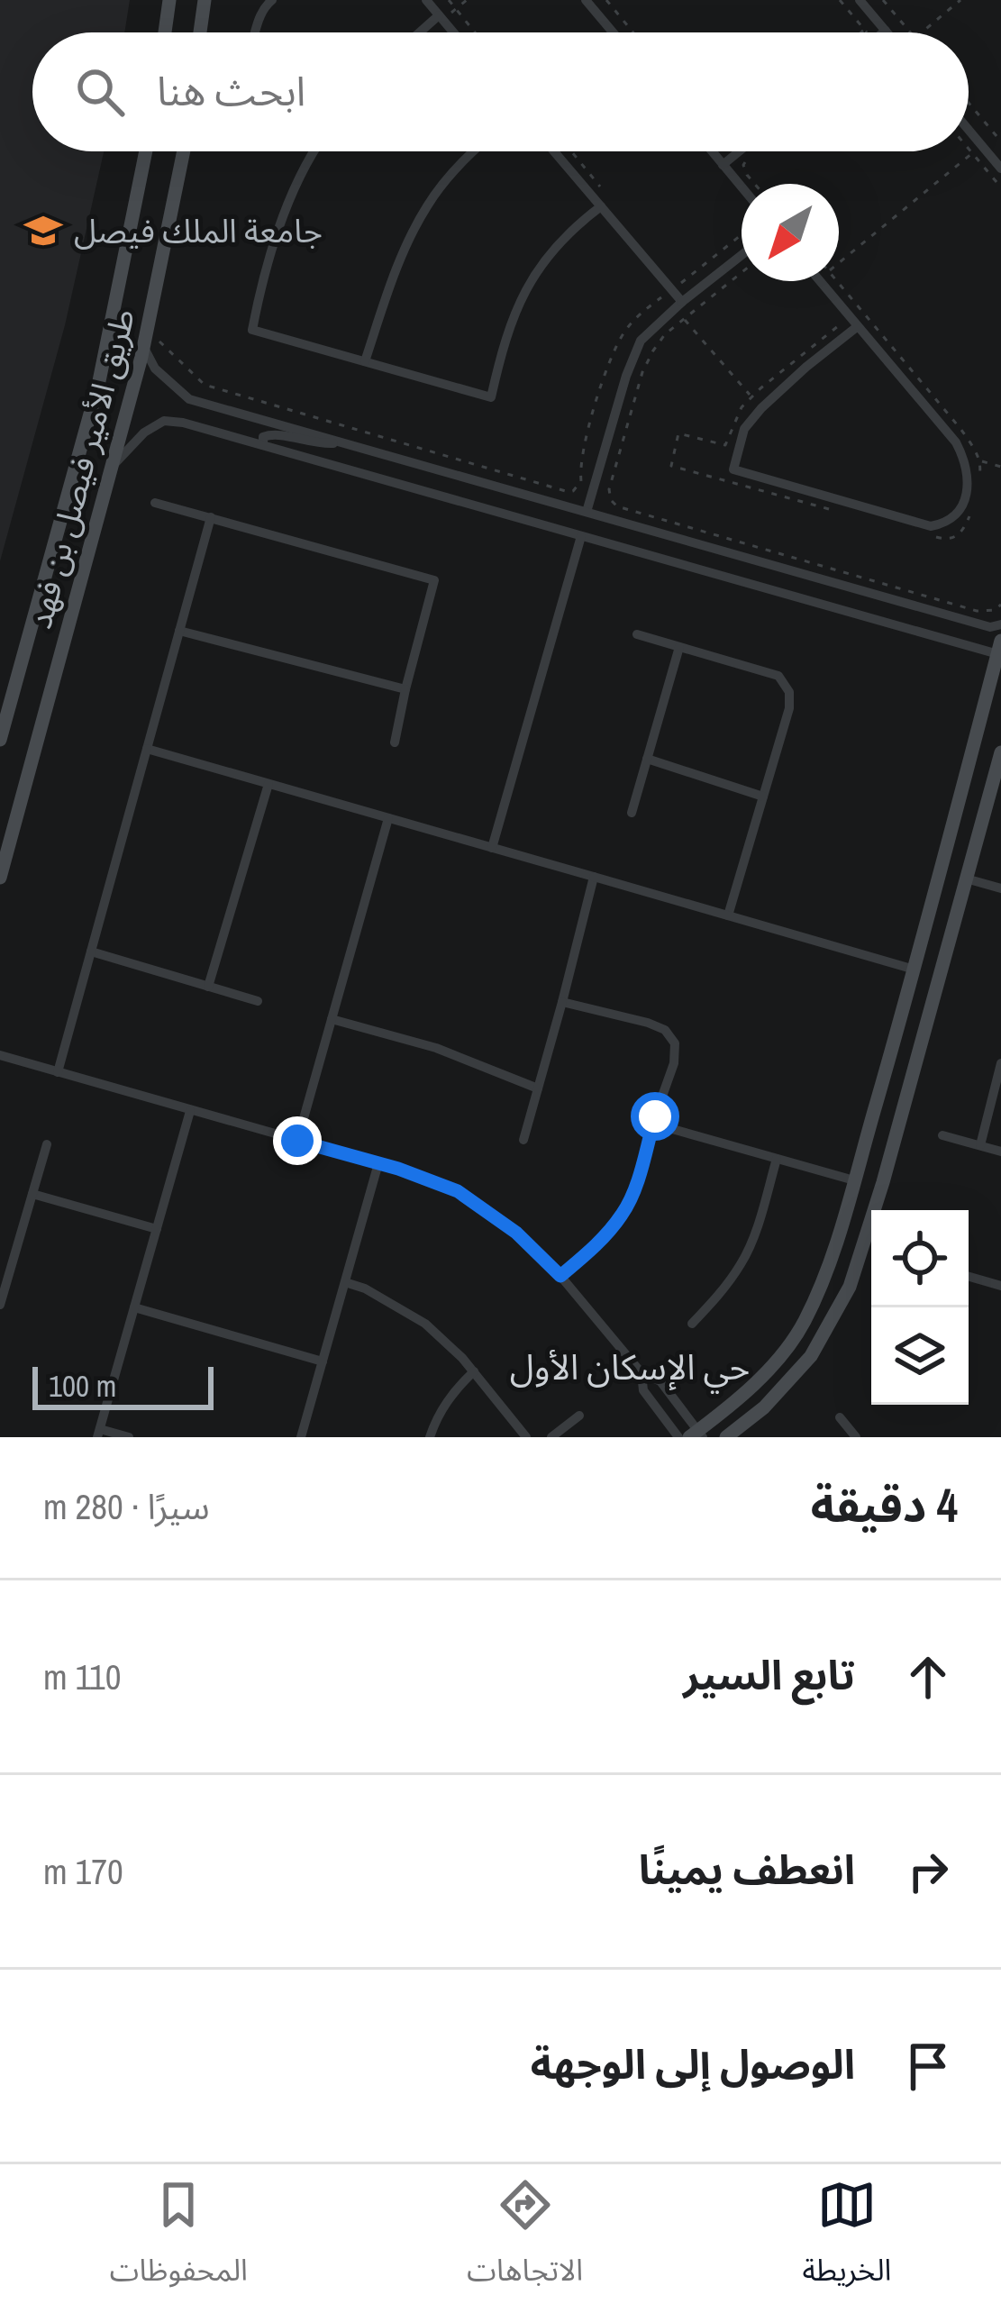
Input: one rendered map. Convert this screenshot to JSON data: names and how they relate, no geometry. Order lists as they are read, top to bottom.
{
  "streets": {
    "main road": ["طريق الأمير فيصل بن فهد"]
  },
  "districts": ["حي الإسكان الأول"],
  "places": {
    "school or university": ["جامعة الملك فيصل"]
  },
  "scale_bar": "100 m",
  "north": "bottom left",
  "page": {
    "search": "ابحث هنا",
    "scale": "100 m",
    "heading": ["4 دقيقة", "سيرًا · 280 m"],
    "list": [
      ["تابع السير", "110 m"],
      ["انعطف يمينًا", "170 m"],
      "الوصول إلى الوجهة"
    ],
    "nav": ["الخريطة", "الاتجاهات", "المحفوظات"]
  }
}
